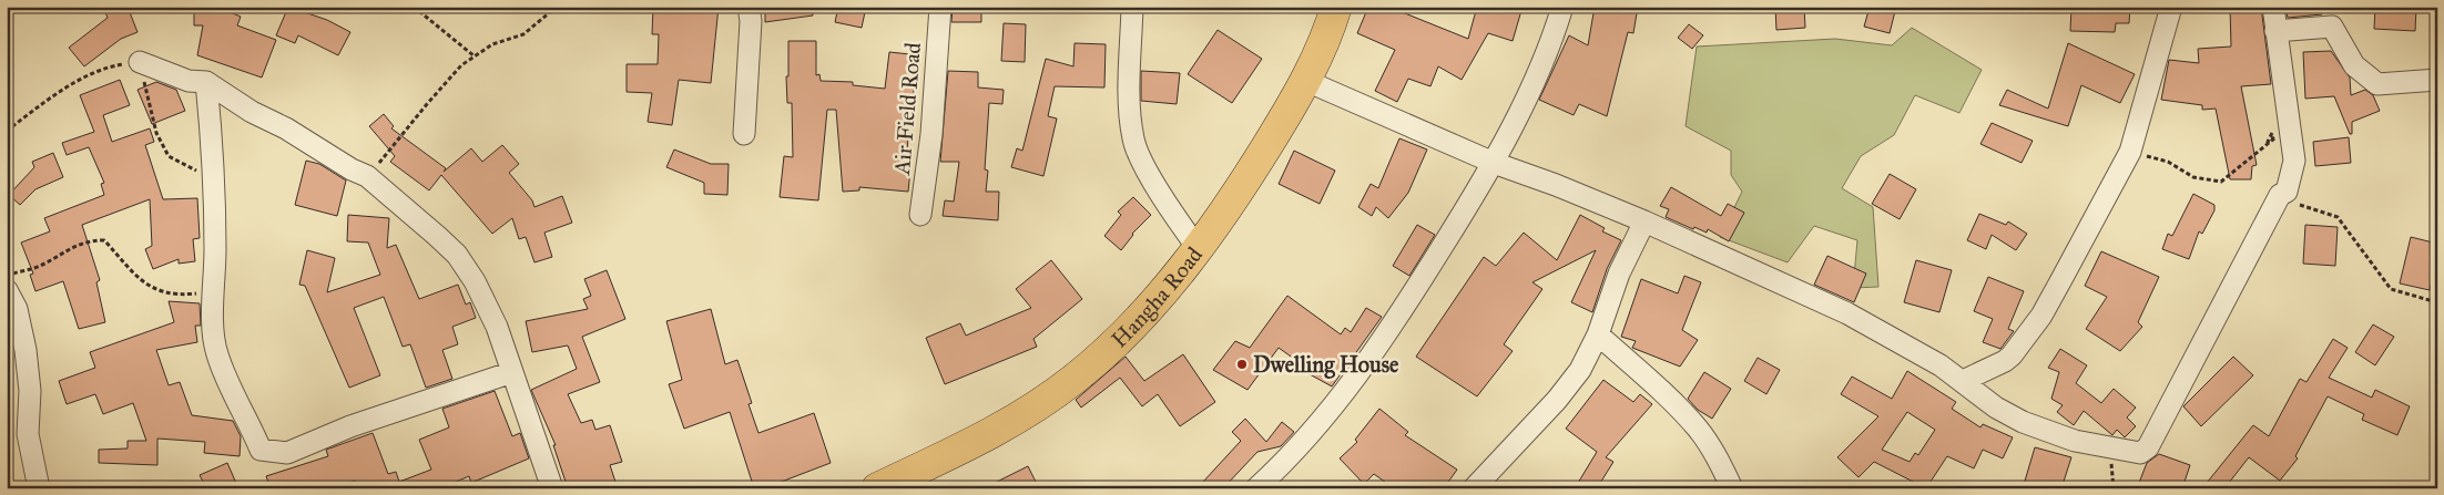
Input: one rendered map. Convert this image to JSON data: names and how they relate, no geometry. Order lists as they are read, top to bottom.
{
  "streets": {
    "highway": ["Hangha Road"],
    "street": ["Air Field Road"]
  },
  "places": ["Dwelling House"]
}
